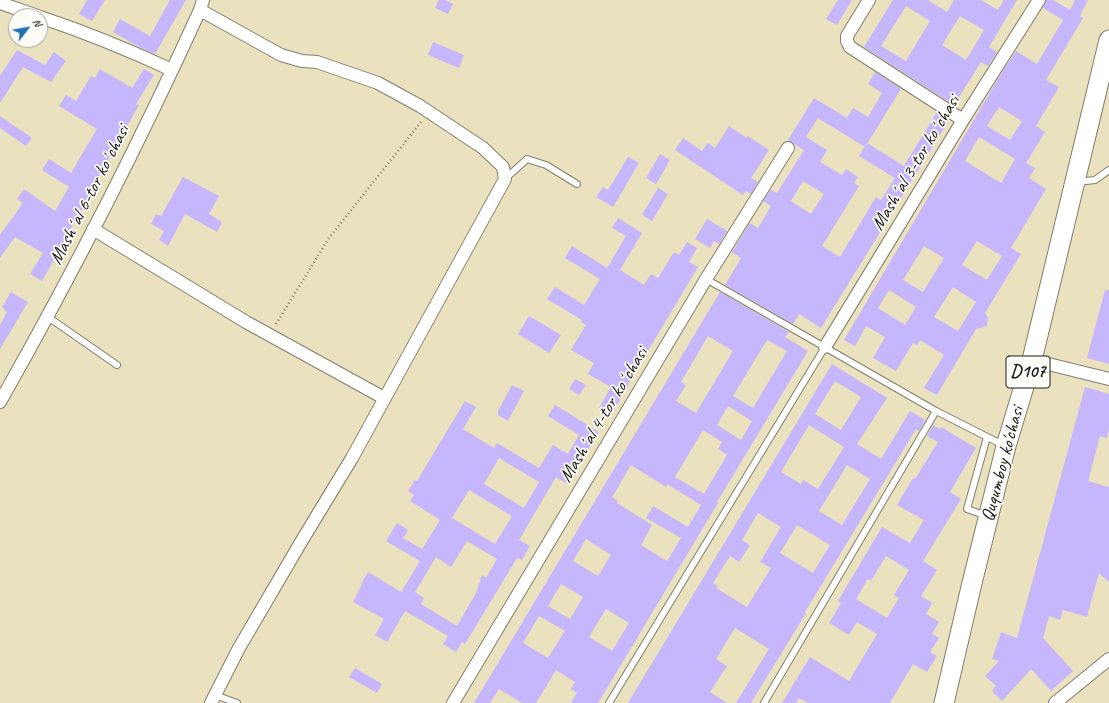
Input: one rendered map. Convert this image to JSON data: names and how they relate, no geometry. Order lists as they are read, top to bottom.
{
  "streets": {
    "main road": ["D107", "Ququmboy ko'chasi"],
    "street": ["Mashʼal 3-tor koʼchasi", "Mashʼal 6-tor koʼchasi", "Mashʼal 4-tor koʼchasi"]
  },
  "north": "top right"
}
